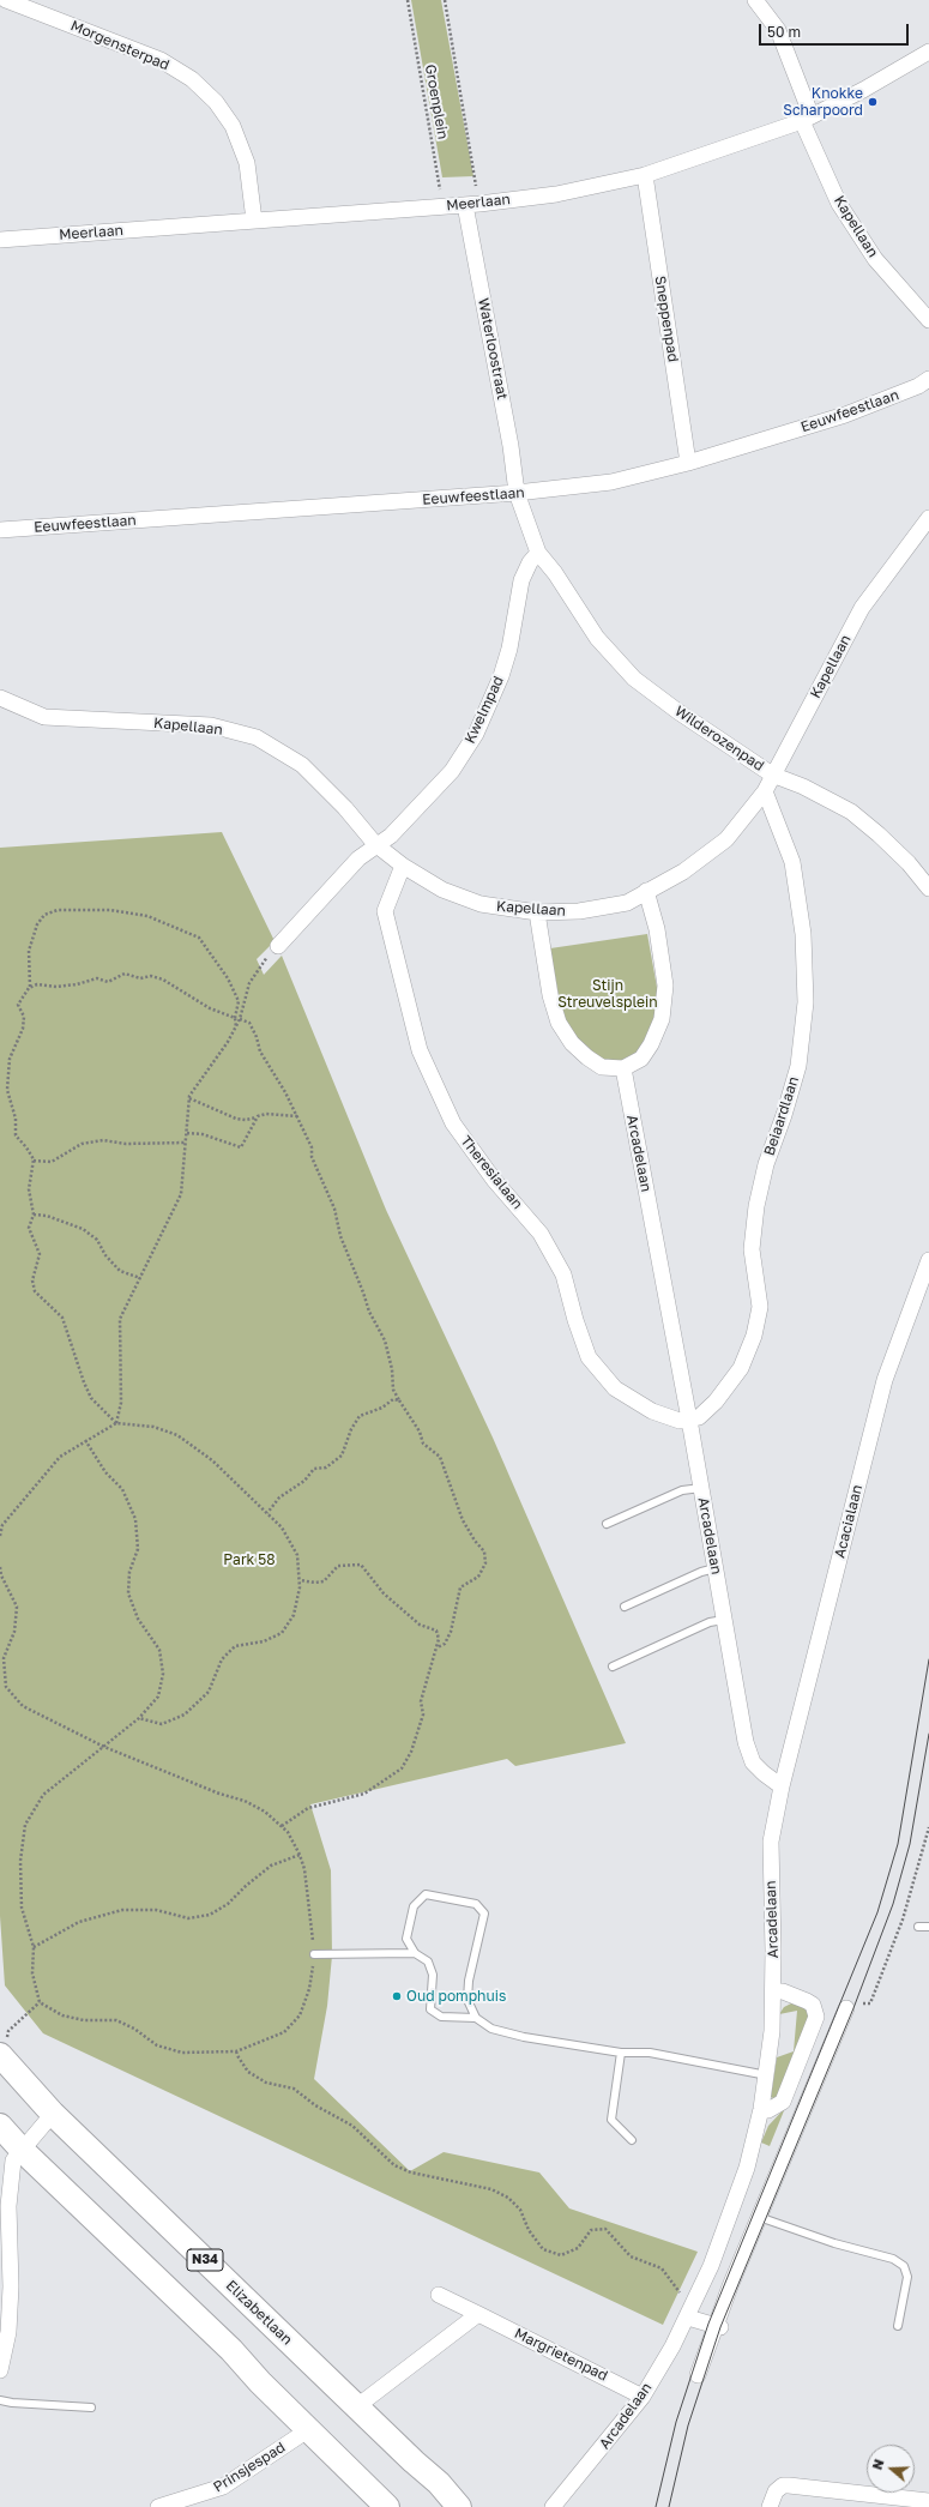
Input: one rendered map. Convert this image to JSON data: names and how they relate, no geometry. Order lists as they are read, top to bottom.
{
  "streets": {
    "main road": ["N34", "Elizabetlaan"],
    "street": [
      "Morgensterpad",
      "Meerlaan",
      "Kapellaan",
      "Sneppenpad",
      "Waterloostraat",
      "Eeuwfeestlaan",
      "Kwelmpad",
      "Wilderozenpad",
      "Beiaardlaan",
      "Arcadelaan",
      "Theresialaan",
      "Acacialaan",
      "Margrietenpad",
      "Prinsjespad"
    ],
    "path": ["Groenplein"]
  },
  "crossings": [
    ["Morgensterpad", "Meerlaan"],
    ["Groenplein", "Meerlaan"],
    ["Groenplein", "Waterloostraat"],
    ["Meerlaan", "Kapellaan"],
    ["Meerlaan", "Sneppenpad"],
    ["Meerlaan", "Waterloostraat"],
    ["Kapellaan", "Kwelmpad"],
    ["Kapellaan", "Wilderozenpad"],
    ["Kapellaan", "Beiaardlaan"],
    ["Kapellaan", "Theresialaan"],
    ["Sneppenpad", "Eeuwfeestlaan"],
    ["Waterloostraat", "Eeuwfeestlaan"],
    ["Kwelmpad", "Wilderozenpad"],
    ["Beiaardlaan", "Arcadelaan"],
    ["Beiaardlaan", "Theresialaan"],
    ["Arcadelaan", "Theresialaan"],
    ["Arcadelaan", "Acacialaan"],
    ["Arcadelaan", "Margrietenpad"]
  ],
  "parks": ["Stijn Streuvelsplein", "Park 58"],
  "places": ["Knokke Scharpoord", "Oud pomphuis"],
  "scale_bar": "50 m",
  "north": "left"
}
